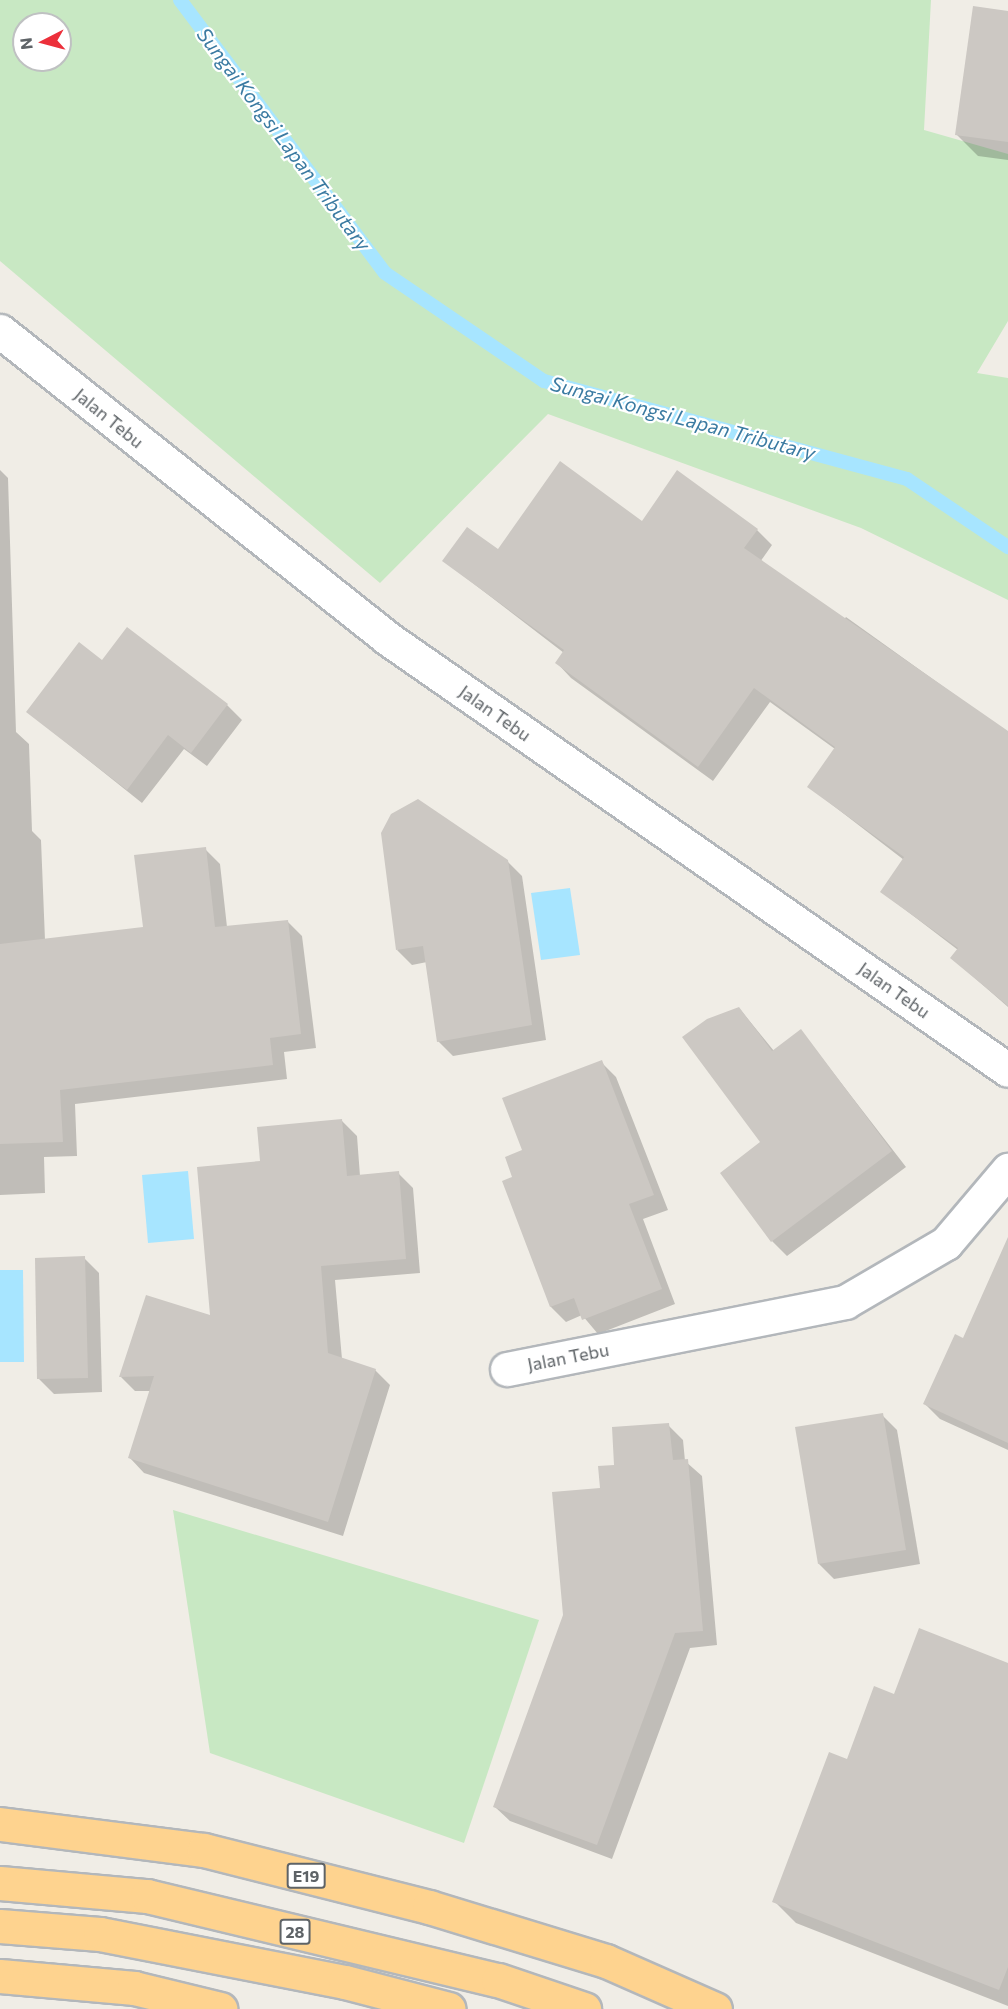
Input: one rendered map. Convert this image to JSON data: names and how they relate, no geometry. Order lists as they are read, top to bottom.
{
  "streets": {
    "highway": ["E19", "28"],
    "street": ["Jalan Tebu"]
  },
  "water": ["Sungai Kongsi Lapan Tributary"],
  "north": "left"
}
